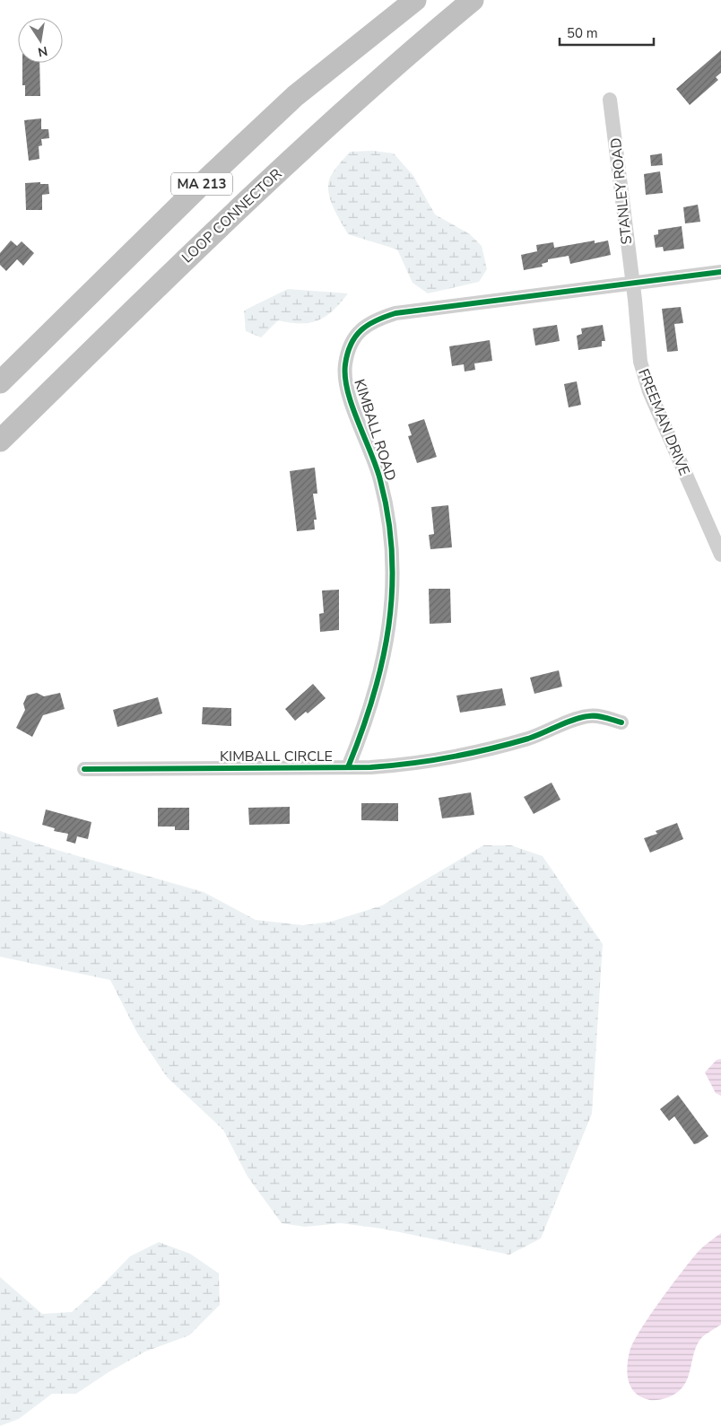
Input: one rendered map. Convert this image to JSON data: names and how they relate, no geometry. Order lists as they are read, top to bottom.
{
  "streets": {
    "highway": ["MA 213", "LOOP CONNECTOR"],
    "street": [
      "STANLEY ROAD",
      "FREEMAN DRIVE",
      "KIMBALL ROAD",
      "KIMBALL CIRCLE"
    ]
  },
  "crossings": [
    ["STANLEY ROAD", "FREEMAN DRIVE"],
    ["STANLEY ROAD", "KIMBALL ROAD"],
    ["FREEMAN DRIVE", "KIMBALL ROAD"],
    ["KIMBALL ROAD", "KIMBALL CIRCLE"]
  ],
  "scale_bar": "50 m",
  "north": "bottom"
}
